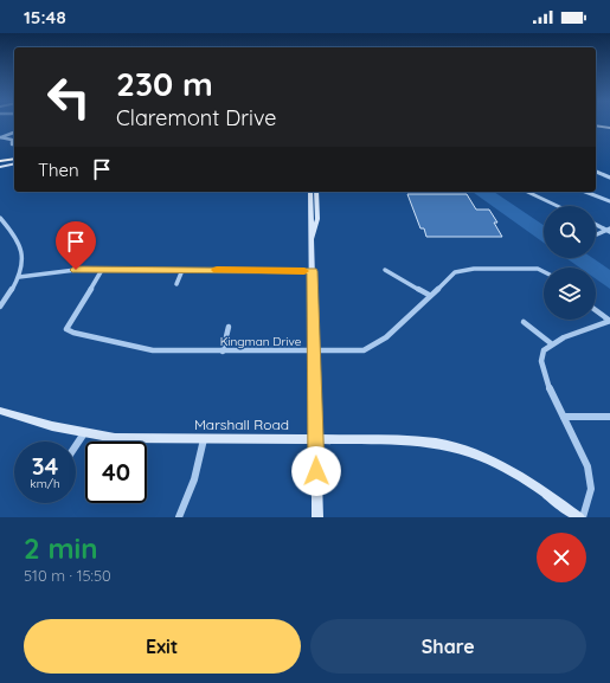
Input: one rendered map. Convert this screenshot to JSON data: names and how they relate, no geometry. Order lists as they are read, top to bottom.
{
  "streets": {
    "street": ["Kingman Drive", "Marshall Road"]
  },
  "page": {
    "status": "15:48",
    "turn": ["230 m", "Claremont Drive"],
    "then": "Then",
    "speed": "34 km/h",
    "limit": "40",
    "heading": ["2 min", "510 m · 15:50"],
    "buttons": ["Exit", "Share"]
  }
}
